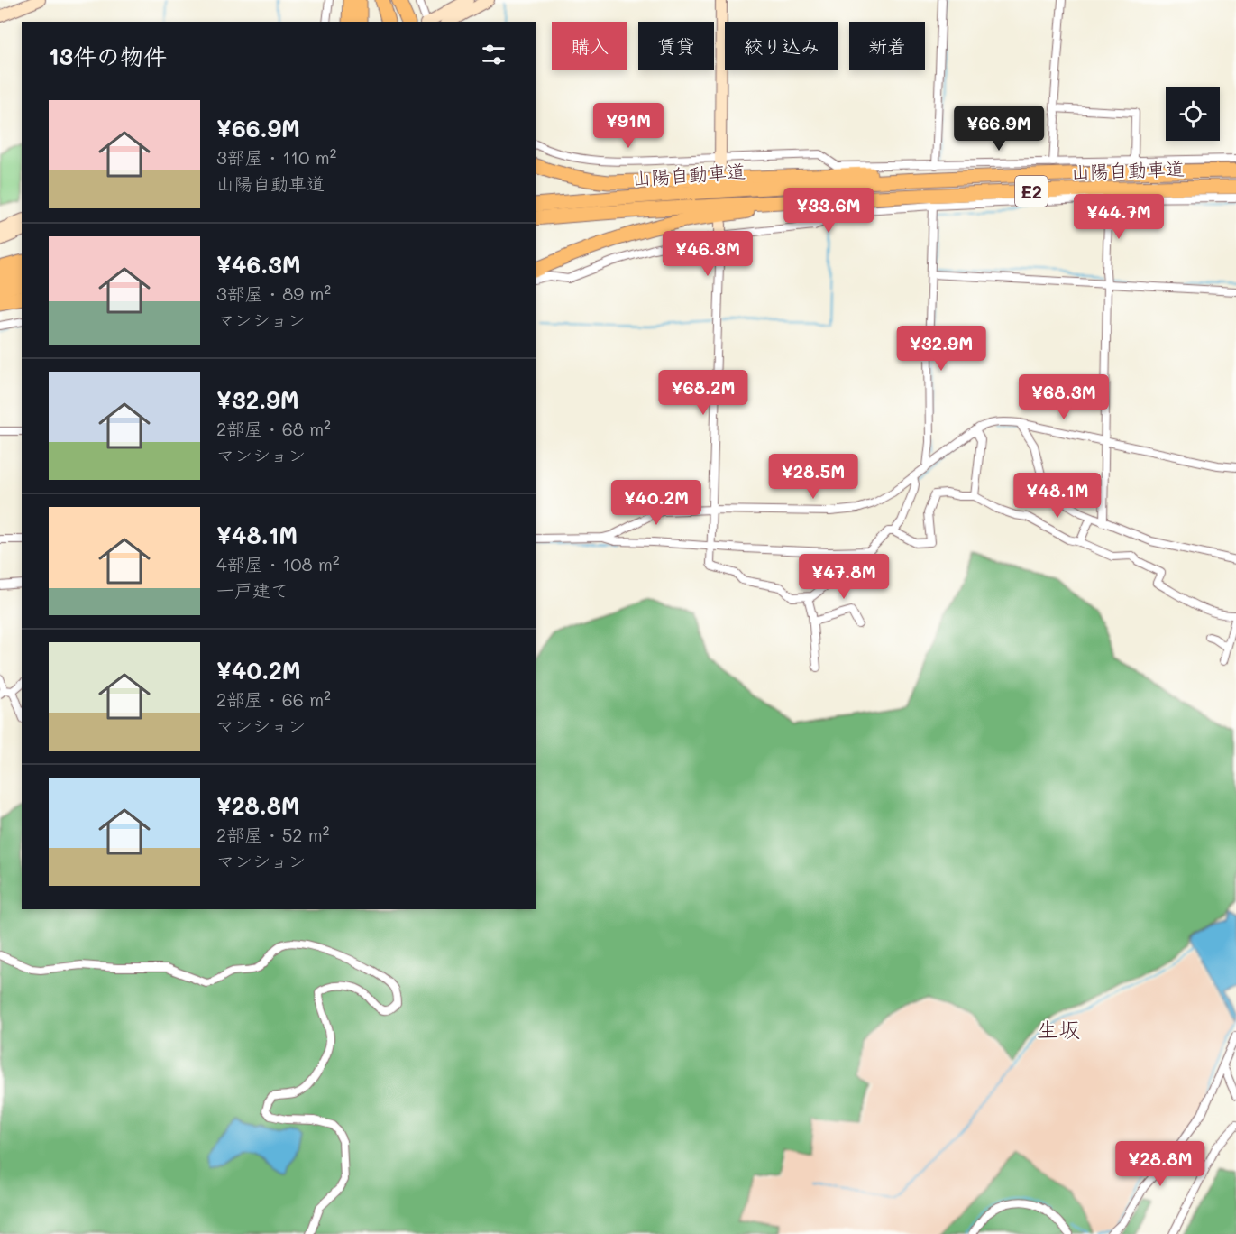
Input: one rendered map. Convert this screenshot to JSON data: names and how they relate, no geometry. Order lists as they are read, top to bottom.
{
  "streets": {
    "highway": ["山陽自動車道", "E2"]
  },
  "districts": ["生坂"],
  "page": {
    "chip": [
      "購入",
      "賃貸",
      "絞り込み",
      "新着"
    ],
    "heading": "13件の物件",
    "list": [
      {
        "name": "¥66.9M",
        "note": "3部屋 · 110 m² · 山陽自動車道"
      },
      {
        "name": "¥46.3M",
        "note": "3部屋 · 89 m² · マンション"
      },
      {
        "name": "¥32.9M",
        "note": "2部屋 · 68 m² · マンション"
      },
      {
        "name": "¥48.1M",
        "note": "4部屋 · 108 m² · 一戸建て"
      },
      {
        "name": "¥40.2M",
        "note": "2部屋 · 66 m² · マンション"
      },
      {
        "name": "¥28.8M",
        "note": "2部屋 · 52 m² · マンション"
      }
    ],
    "price": [
      "¥91M",
      "¥66.9M",
      "¥33.6M",
      "¥44.7M",
      "¥46.3M",
      "¥32.9M",
      "¥68.2M",
      "¥68.3M",
      "¥28.5M",
      "¥48.1M",
      "¥40.2M",
      "¥47.8M",
      "¥28.8M"
    ]
  }
}
